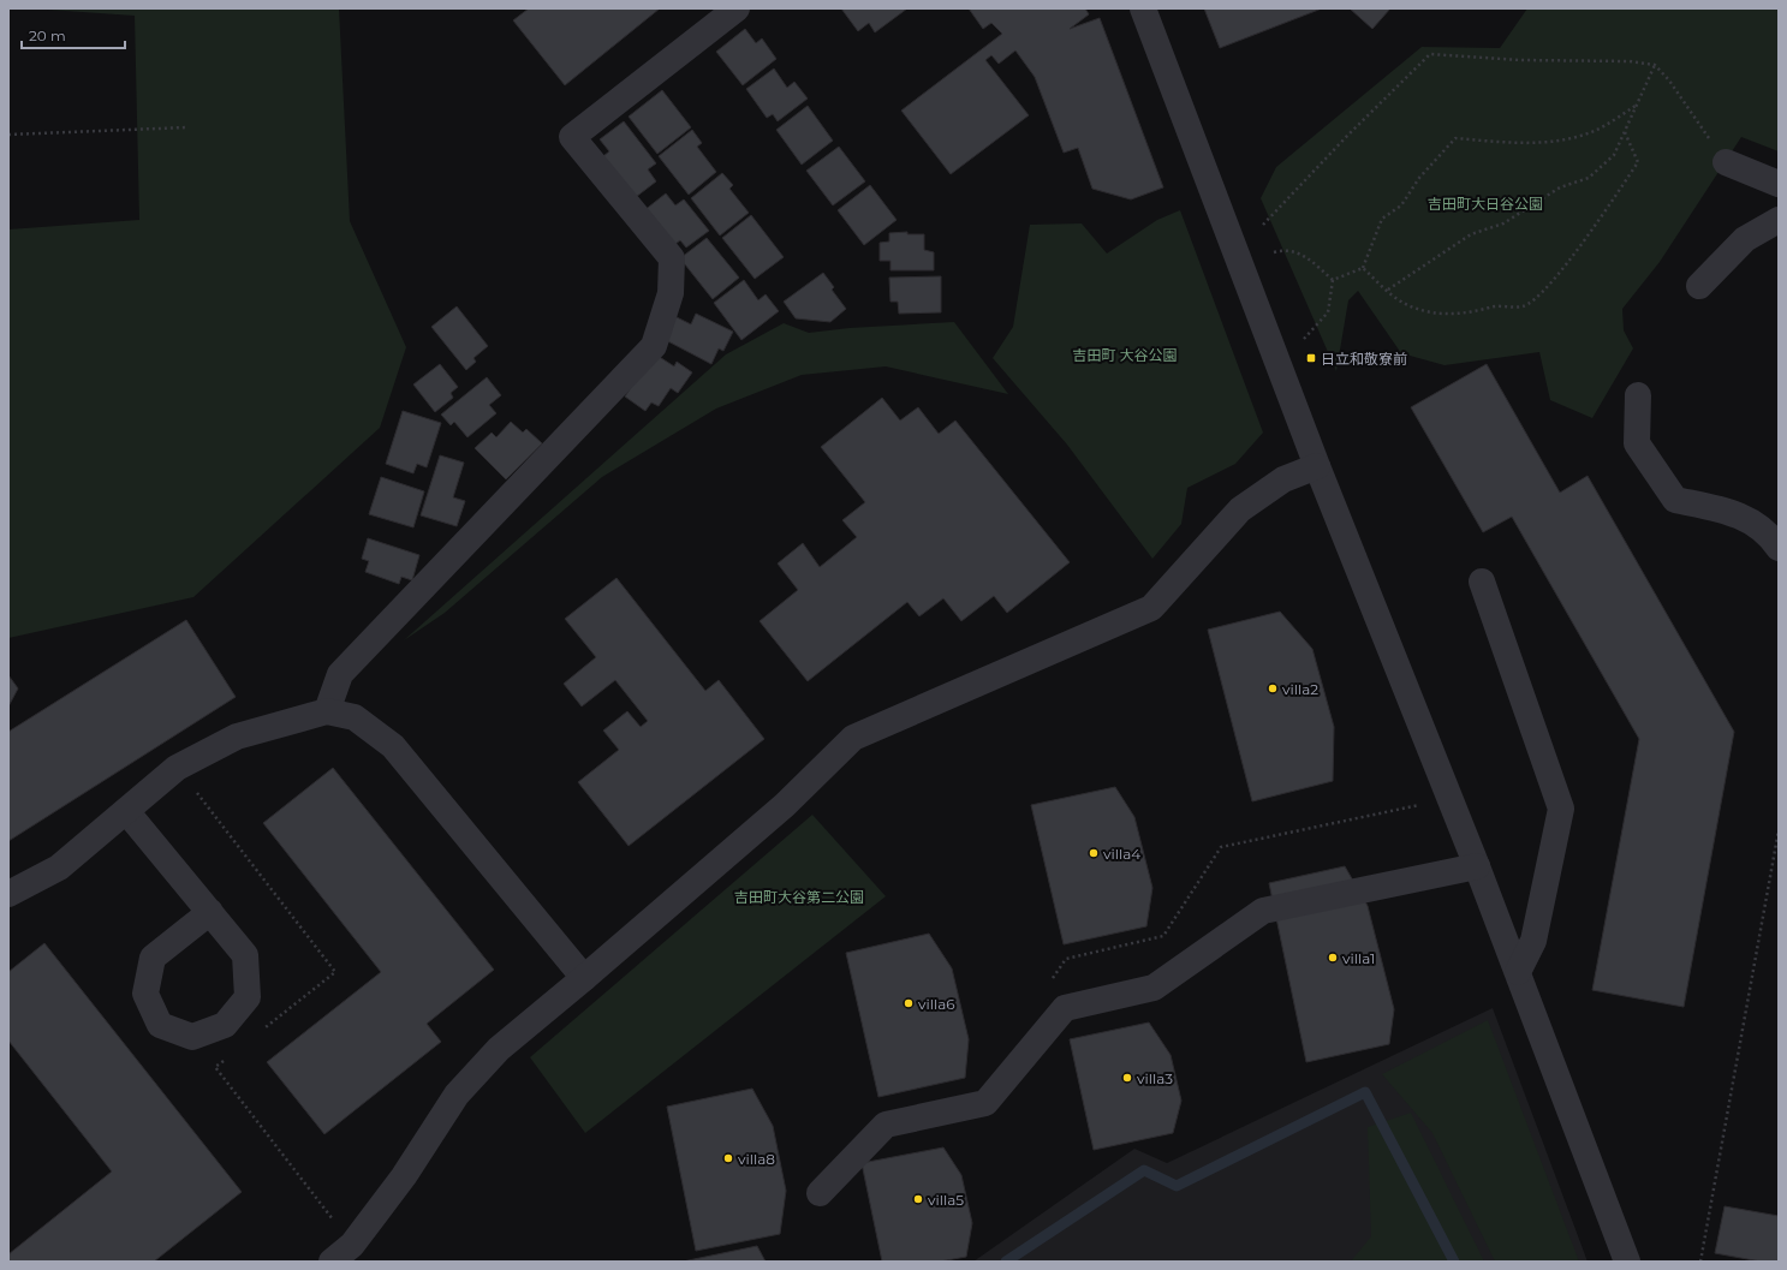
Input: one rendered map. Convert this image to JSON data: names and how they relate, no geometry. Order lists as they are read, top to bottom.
{
  "parks": ["吉田町大日谷公園", "吉田町 大谷公園", "吉田町大谷第二公園"],
  "places": {
    "transit": ["日立和敬寮前"],
    "other": [
      "villa2",
      "villa4",
      "villa1",
      "villa6",
      "villa3",
      "villa8",
      "villa5"
    ]
  },
  "scale_bar": "20 m"
}
